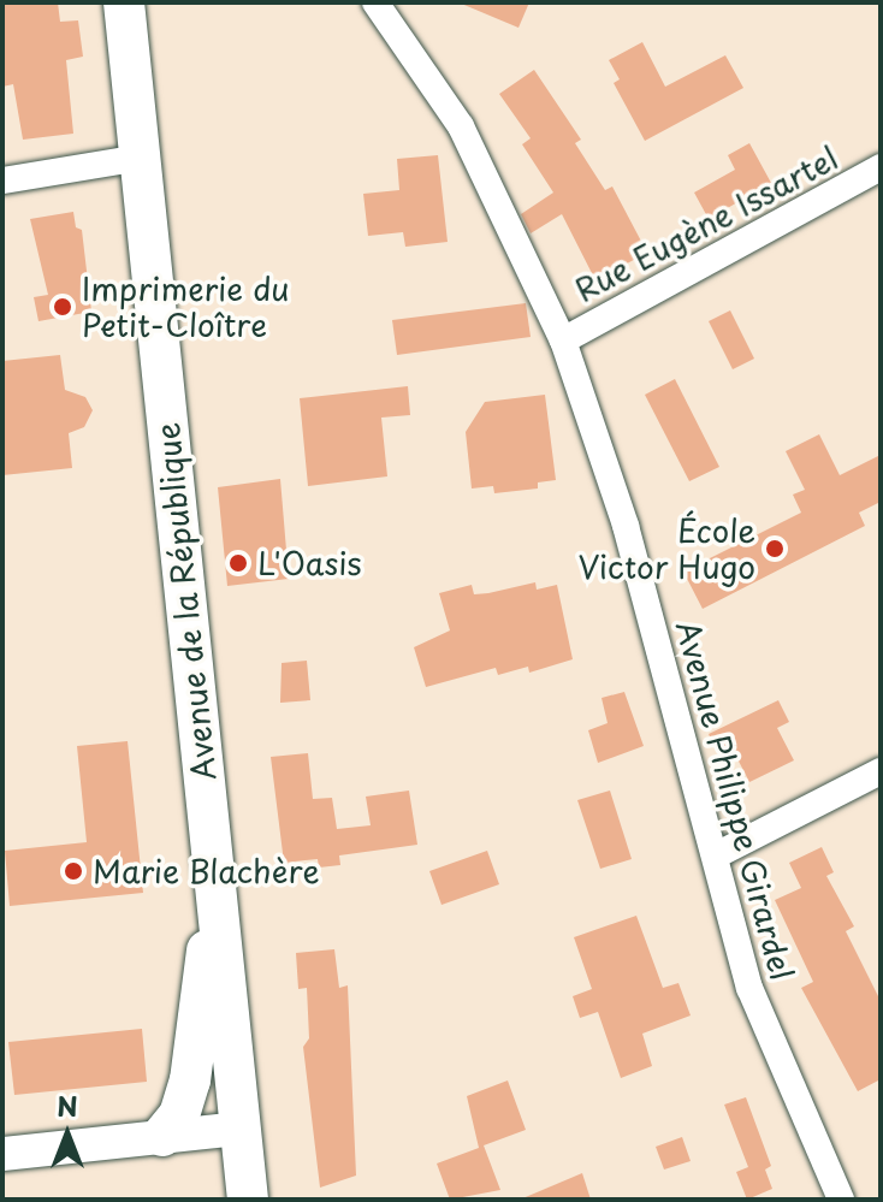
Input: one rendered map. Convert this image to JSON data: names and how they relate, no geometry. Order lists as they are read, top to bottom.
{
  "streets": {
    "main road": ["Avenue de la République"],
    "street": ["Rue Eugène Issartel", "Avenue Philippe Girardel"]
  },
  "crossings": [
    ["Rue Eugène Issartel", "Avenue Philippe Girardel"]
  ],
  "places": [
    "Imprimerie du Petit-Cloître",
    "École Victor Hugo",
    "L'Oasis",
    "Marie Blachère"
  ],
  "north": "top"
}
